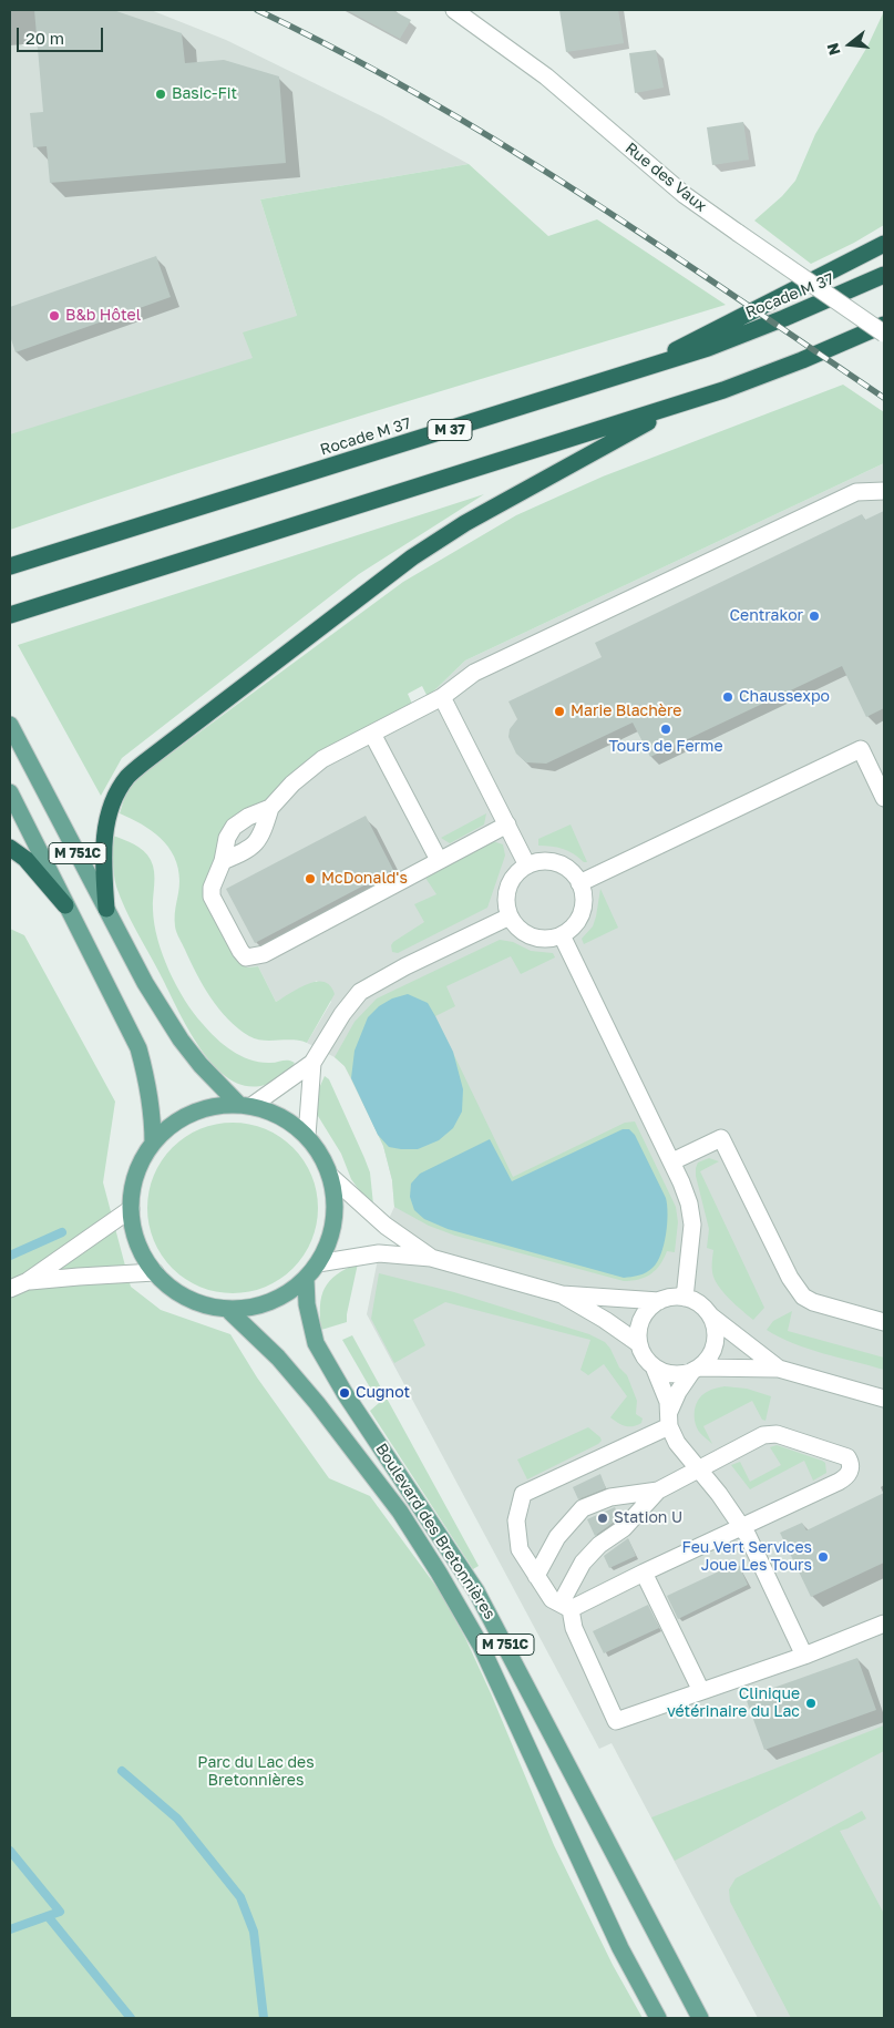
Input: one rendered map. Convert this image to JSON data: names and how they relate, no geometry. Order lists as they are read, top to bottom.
{
  "streets": {
    "highway": ["Rocade M 37", "M 37"],
    "main road": ["M 751C", "Boulevard des Bretonnières"],
    "street": ["Rue des Vaux"]
  },
  "crossings": [
    ["M 751C", "Boulevard des Bretonnières"]
  ],
  "parks": ["Parc du Lac des Bretonnières"],
  "places": [
    "Basic-Fit",
    "B&b Hôtel",
    "Centrakor",
    "Chaussexpo",
    "Marie Blachère",
    "Tours de Ferme",
    "McDonald's",
    "Cugnot",
    "Station U",
    "Feu Vert Services Joue Les Tours",
    "Clinique vétérinaire du Lac"
  ],
  "scale_bar": "20 m",
  "north": "left"
}
